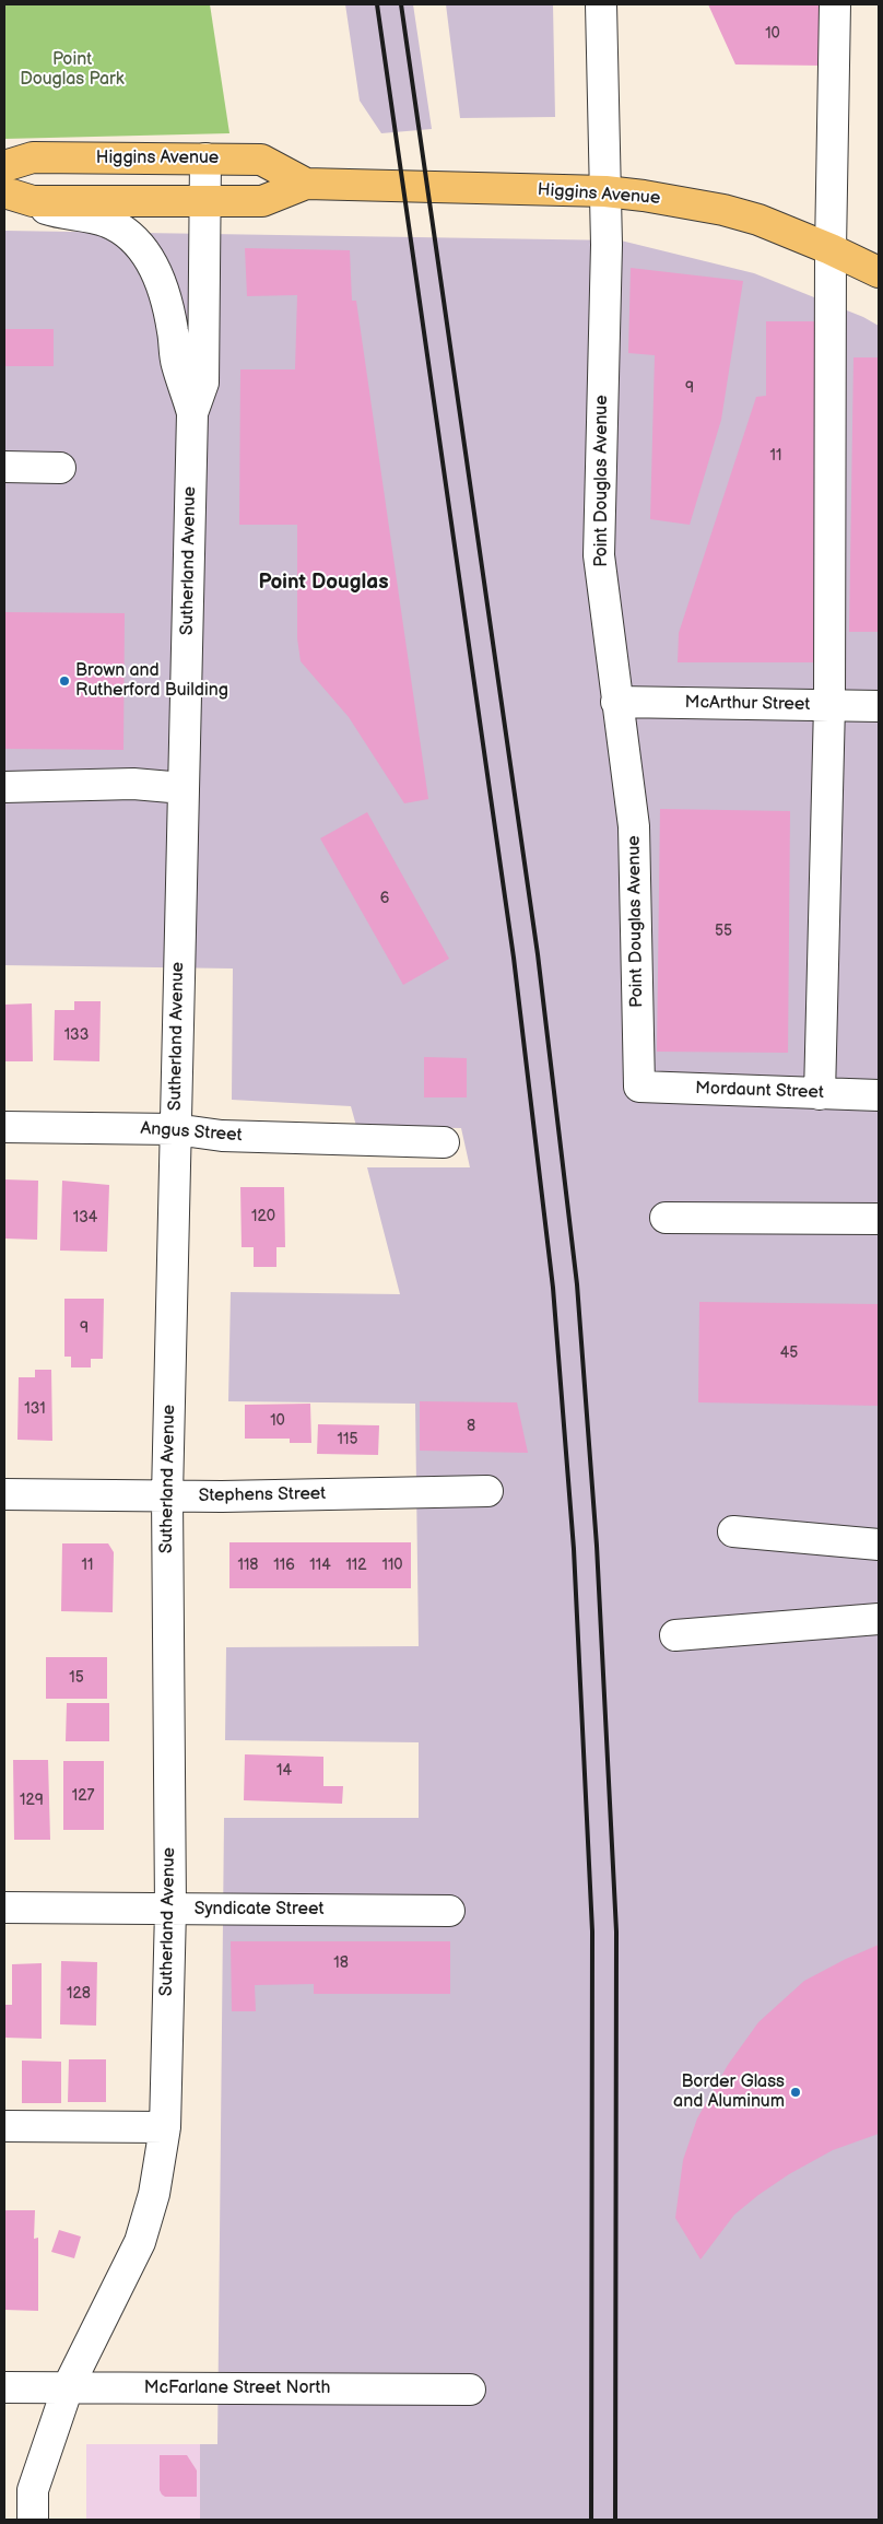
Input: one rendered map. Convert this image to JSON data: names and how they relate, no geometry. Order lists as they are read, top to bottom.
{
  "streets": {
    "main road": ["Higgins Avenue"],
    "street": [
      "Point Douglas Avenue",
      "Sutherland Avenue",
      "McArthur Street",
      "Mordaunt Street",
      "Angus Street",
      "Stephens Street",
      "Syndicate Street",
      "McFarlane Street North"
    ]
  },
  "crossings": [
    ["Higgins Avenue", "Point Douglas Avenue"],
    ["Higgins Avenue", "Sutherland Avenue"],
    ["Point Douglas Avenue", "McArthur Street"],
    ["Point Douglas Avenue", "Mordaunt Street"],
    ["Sutherland Avenue", "Angus Street"],
    ["Sutherland Avenue", "Stephens Street"],
    ["Sutherland Avenue", "Syndicate Street"],
    ["Sutherland Avenue", "McFarlane Street North"]
  ],
  "districts": ["Point Douglas"],
  "parks": ["Point Douglas Park"],
  "places": ["Brown and Rutherford Building", "Border Glass and Aluminum"],
  "house_numbers": [
    "10",
    "9",
    "11",
    "6",
    "55",
    "133",
    "120",
    "134",
    "9",
    "45",
    "131",
    "10",
    "8",
    "115",
    "11",
    "118",
    "116",
    "114",
    "112",
    "110",
    "15",
    "14",
    "127",
    "129",
    "18",
    "128"
  ]
}
